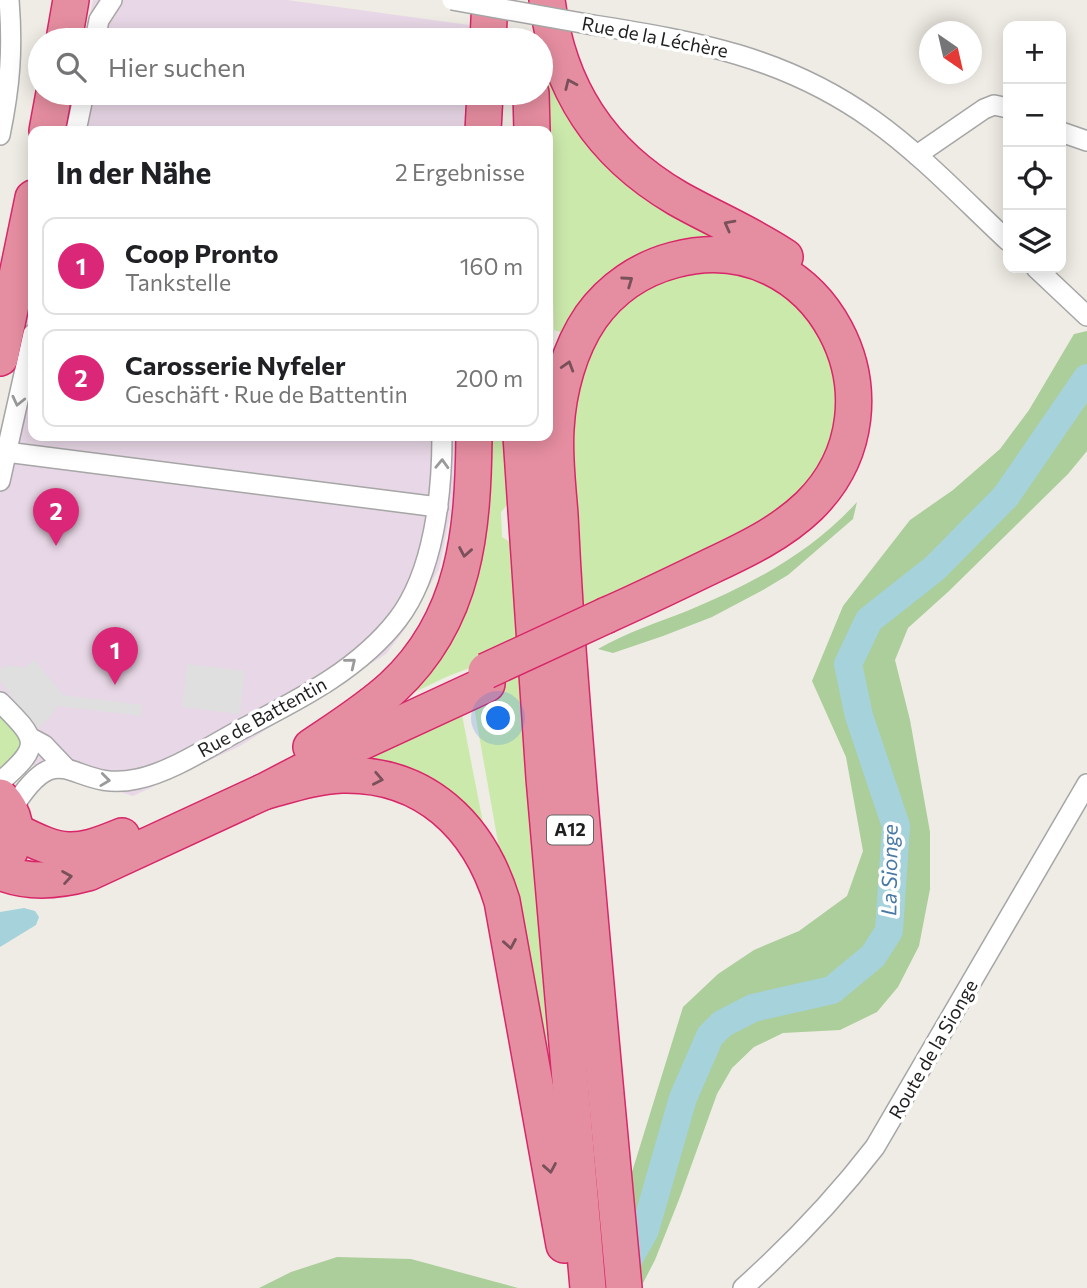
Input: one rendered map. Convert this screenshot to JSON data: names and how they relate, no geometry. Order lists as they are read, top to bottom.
{
  "streets": {
    "highway": ["A12"],
    "street": ["Rue de la Léchère", "Rue de Battentin", "Route de la Sionge"]
  },
  "one_way": ["Rue de Battentin"],
  "water": ["La Sionge"],
  "north": "bottom right",
  "page": {
    "map_buttons": ["+", "−"],
    "search": "Hier suchen",
    "heading": ["In der Nähe", "2 Ergebnisse"],
    "list": [
      {
        "mark": "1",
        "name": "Coop Pronto",
        "note": "Tankstelle",
        "value": "160 m"
      },
      {
        "mark": "2",
        "name": "Carosserie Nyfeler",
        "note": "Geschäft · Rue de Battentin",
        "value": "200 m"
      }
    ],
    "pins": ["2", "1"]
  }
}
